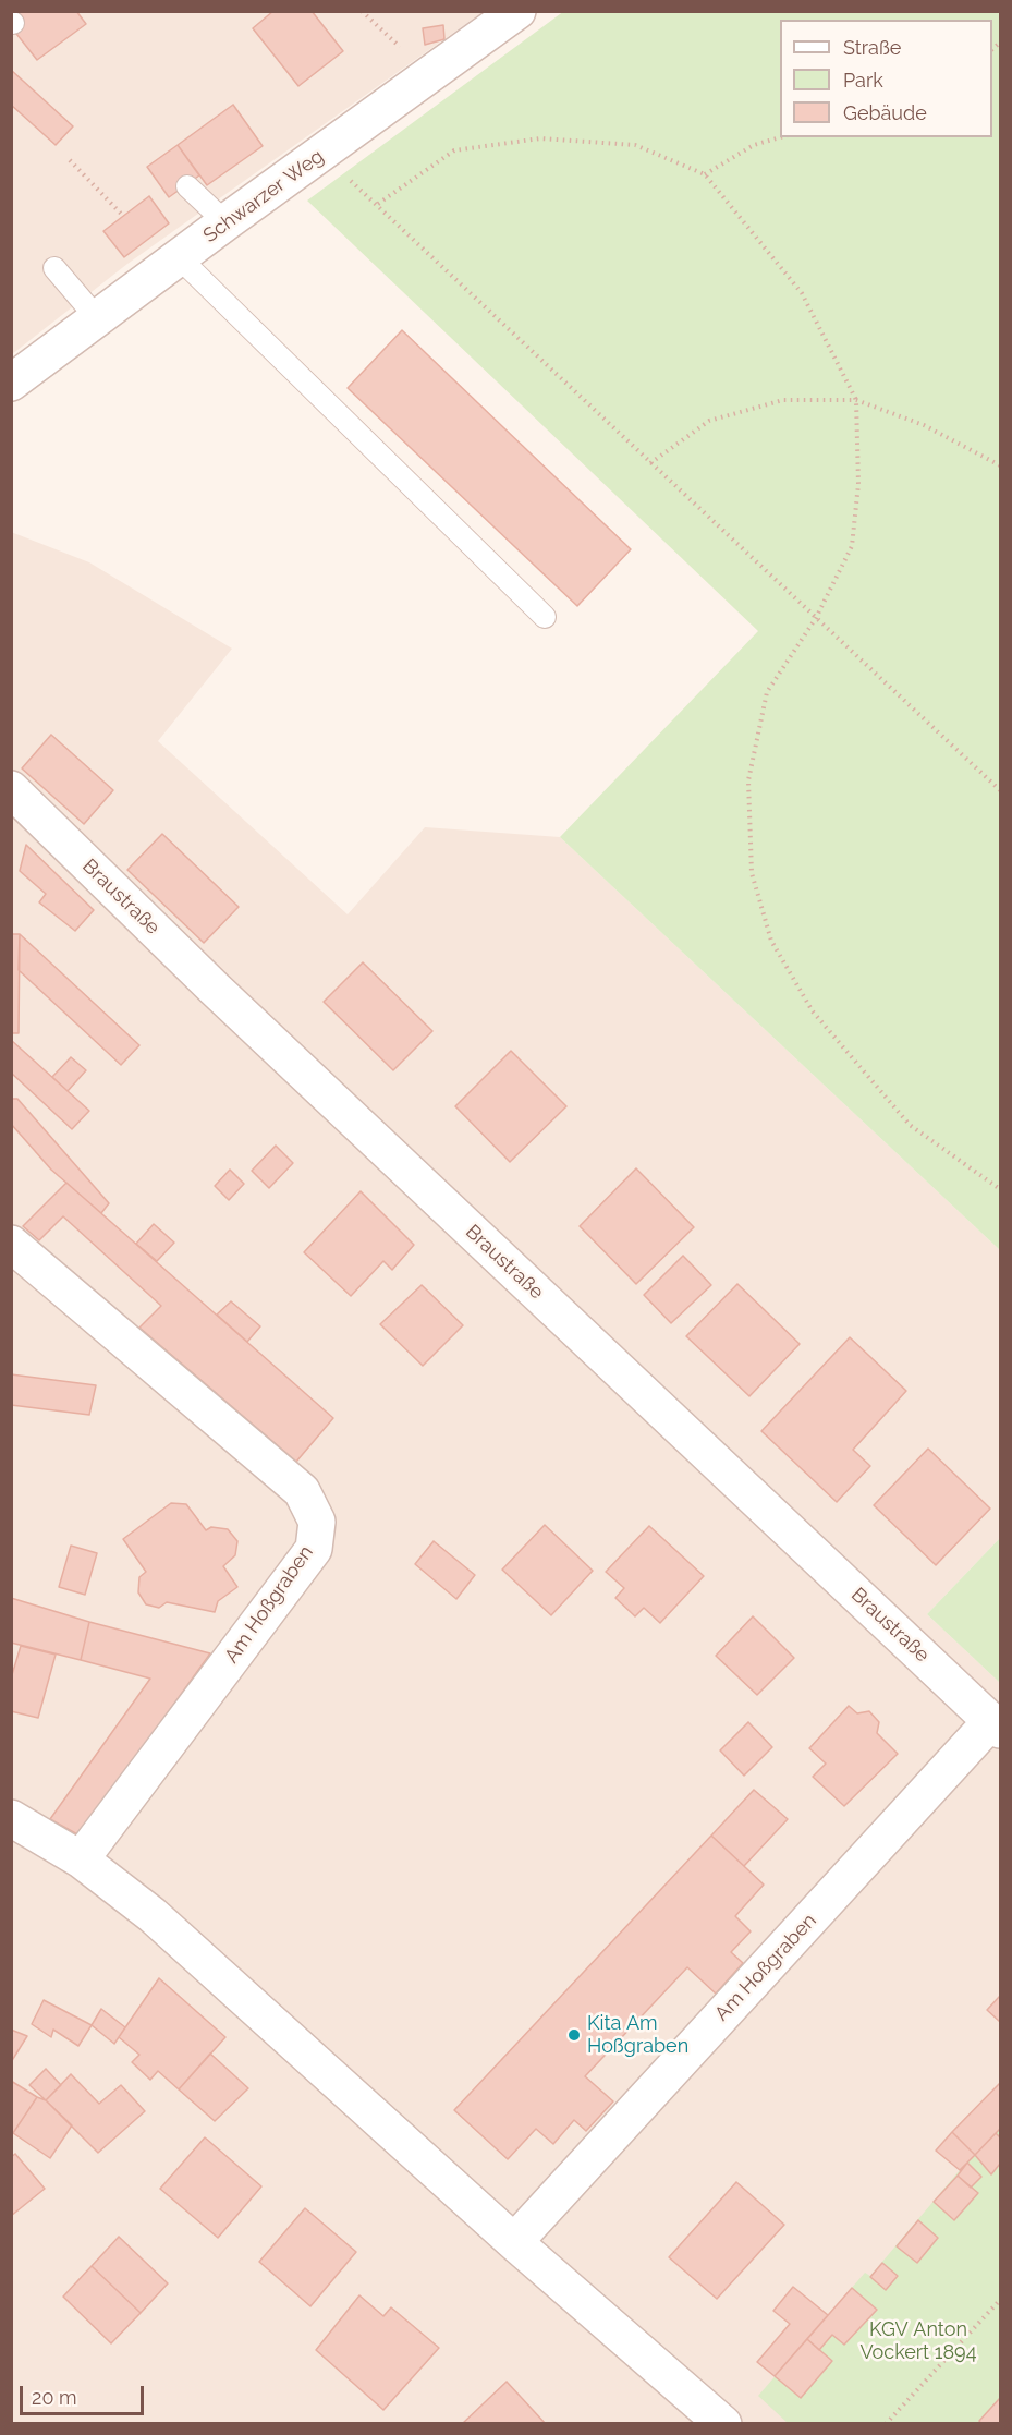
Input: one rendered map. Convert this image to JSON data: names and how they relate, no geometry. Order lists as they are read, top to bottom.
{
  "streets": {
    "street": ["Schwarzer Weg", "Braustraße", "Am Hoßgraben"]
  },
  "crossings": [
    ["Braustraße", "Am Hoßgraben"]
  ],
  "parks": ["KGV Anton Vockert 1894"],
  "places": ["Kita Am Hoßgraben"],
  "legend": ["Straße", "Park", "Gebäude"],
  "scale_bar": "20 m"
}
